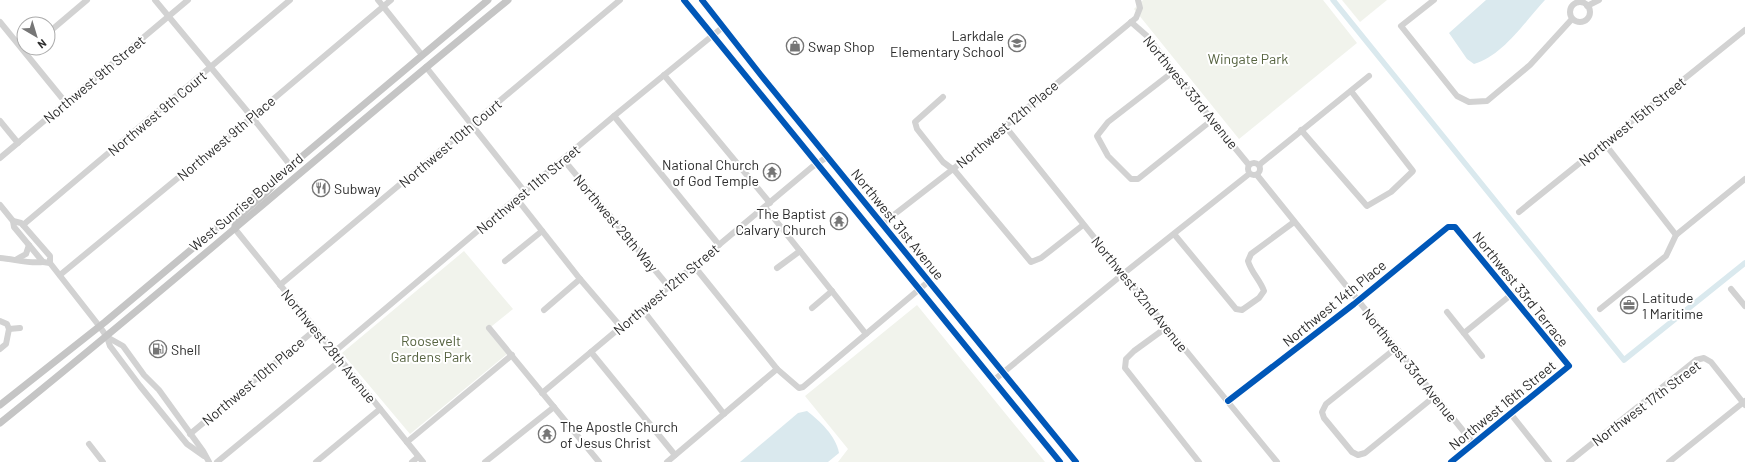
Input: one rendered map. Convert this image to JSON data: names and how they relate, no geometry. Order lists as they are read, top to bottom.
{
  "streets": {
    "main road": ["West Sunrise Boulevard", "Northwest 31st Avenue"],
    "street": [
      "Northwest 9th Street",
      "Northwest 33rd Avenue",
      "Northwest 9th Court",
      "Northwest 15th Street",
      "Northwest 12th Place",
      "Northwest 9th Place",
      "Northwest 10th Court",
      "Northwest 11th Street",
      "Northwest 29th Way",
      "Northwest 12th Street",
      "Northwest 33rd Terrace",
      "Northwest 32nd Avenue",
      "Northwest 14th Place",
      "Northwest 28th Avenue",
      "Northwest 10th Place",
      "Northwest 17th Street",
      "Northwest 16th Street"
    ]
  },
  "crossings": [
    ["Northwest 33rd Avenue", "Northwest 12th Place"],
    ["Northwest 33rd Avenue", "Northwest 14th Place"],
    ["Northwest 33rd Avenue", "Northwest 16th Street"],
    ["Northwest 12th Place", "Northwest 31st Avenue"],
    ["Northwest 12th Place", "Northwest 32nd Avenue"],
    ["Northwest 10th Court", "Northwest 28th Avenue"],
    ["Northwest 11th Street", "Northwest 29th Way"],
    ["Northwest 11th Street", "Northwest 31st Avenue"],
    ["Northwest 11th Street", "Northwest 28th Avenue"],
    ["West Sunrise Boulevard", "Northwest 28th Avenue"],
    ["Northwest 29th Way", "Northwest 12th Street"],
    ["Northwest 31st Avenue", "Northwest 12th Street"],
    ["Northwest 33rd Terrace", "Northwest 14th Place"],
    ["Northwest 33rd Terrace", "Northwest 16th Street"],
    ["Northwest 32nd Avenue", "Northwest 14th Place"],
    ["Northwest 28th Avenue", "Northwest 10th Place"]
  ],
  "parks": ["Wingate Park", "Roosevelt Gardens Park"],
  "places": {
    "school or university": ["Larkdale Elementary School"],
    "shop": ["Swap Shop"],
    "temple": ["National Church of God Temple", "The Baptist Calvary Church", "The Apostle Church of Jesus Christ"],
    "restaurant": ["Subway"],
    "office": ["Latitude 1 Maritime"],
    "fuel station": ["Shell"]
  },
  "north": "bottom right"
}
